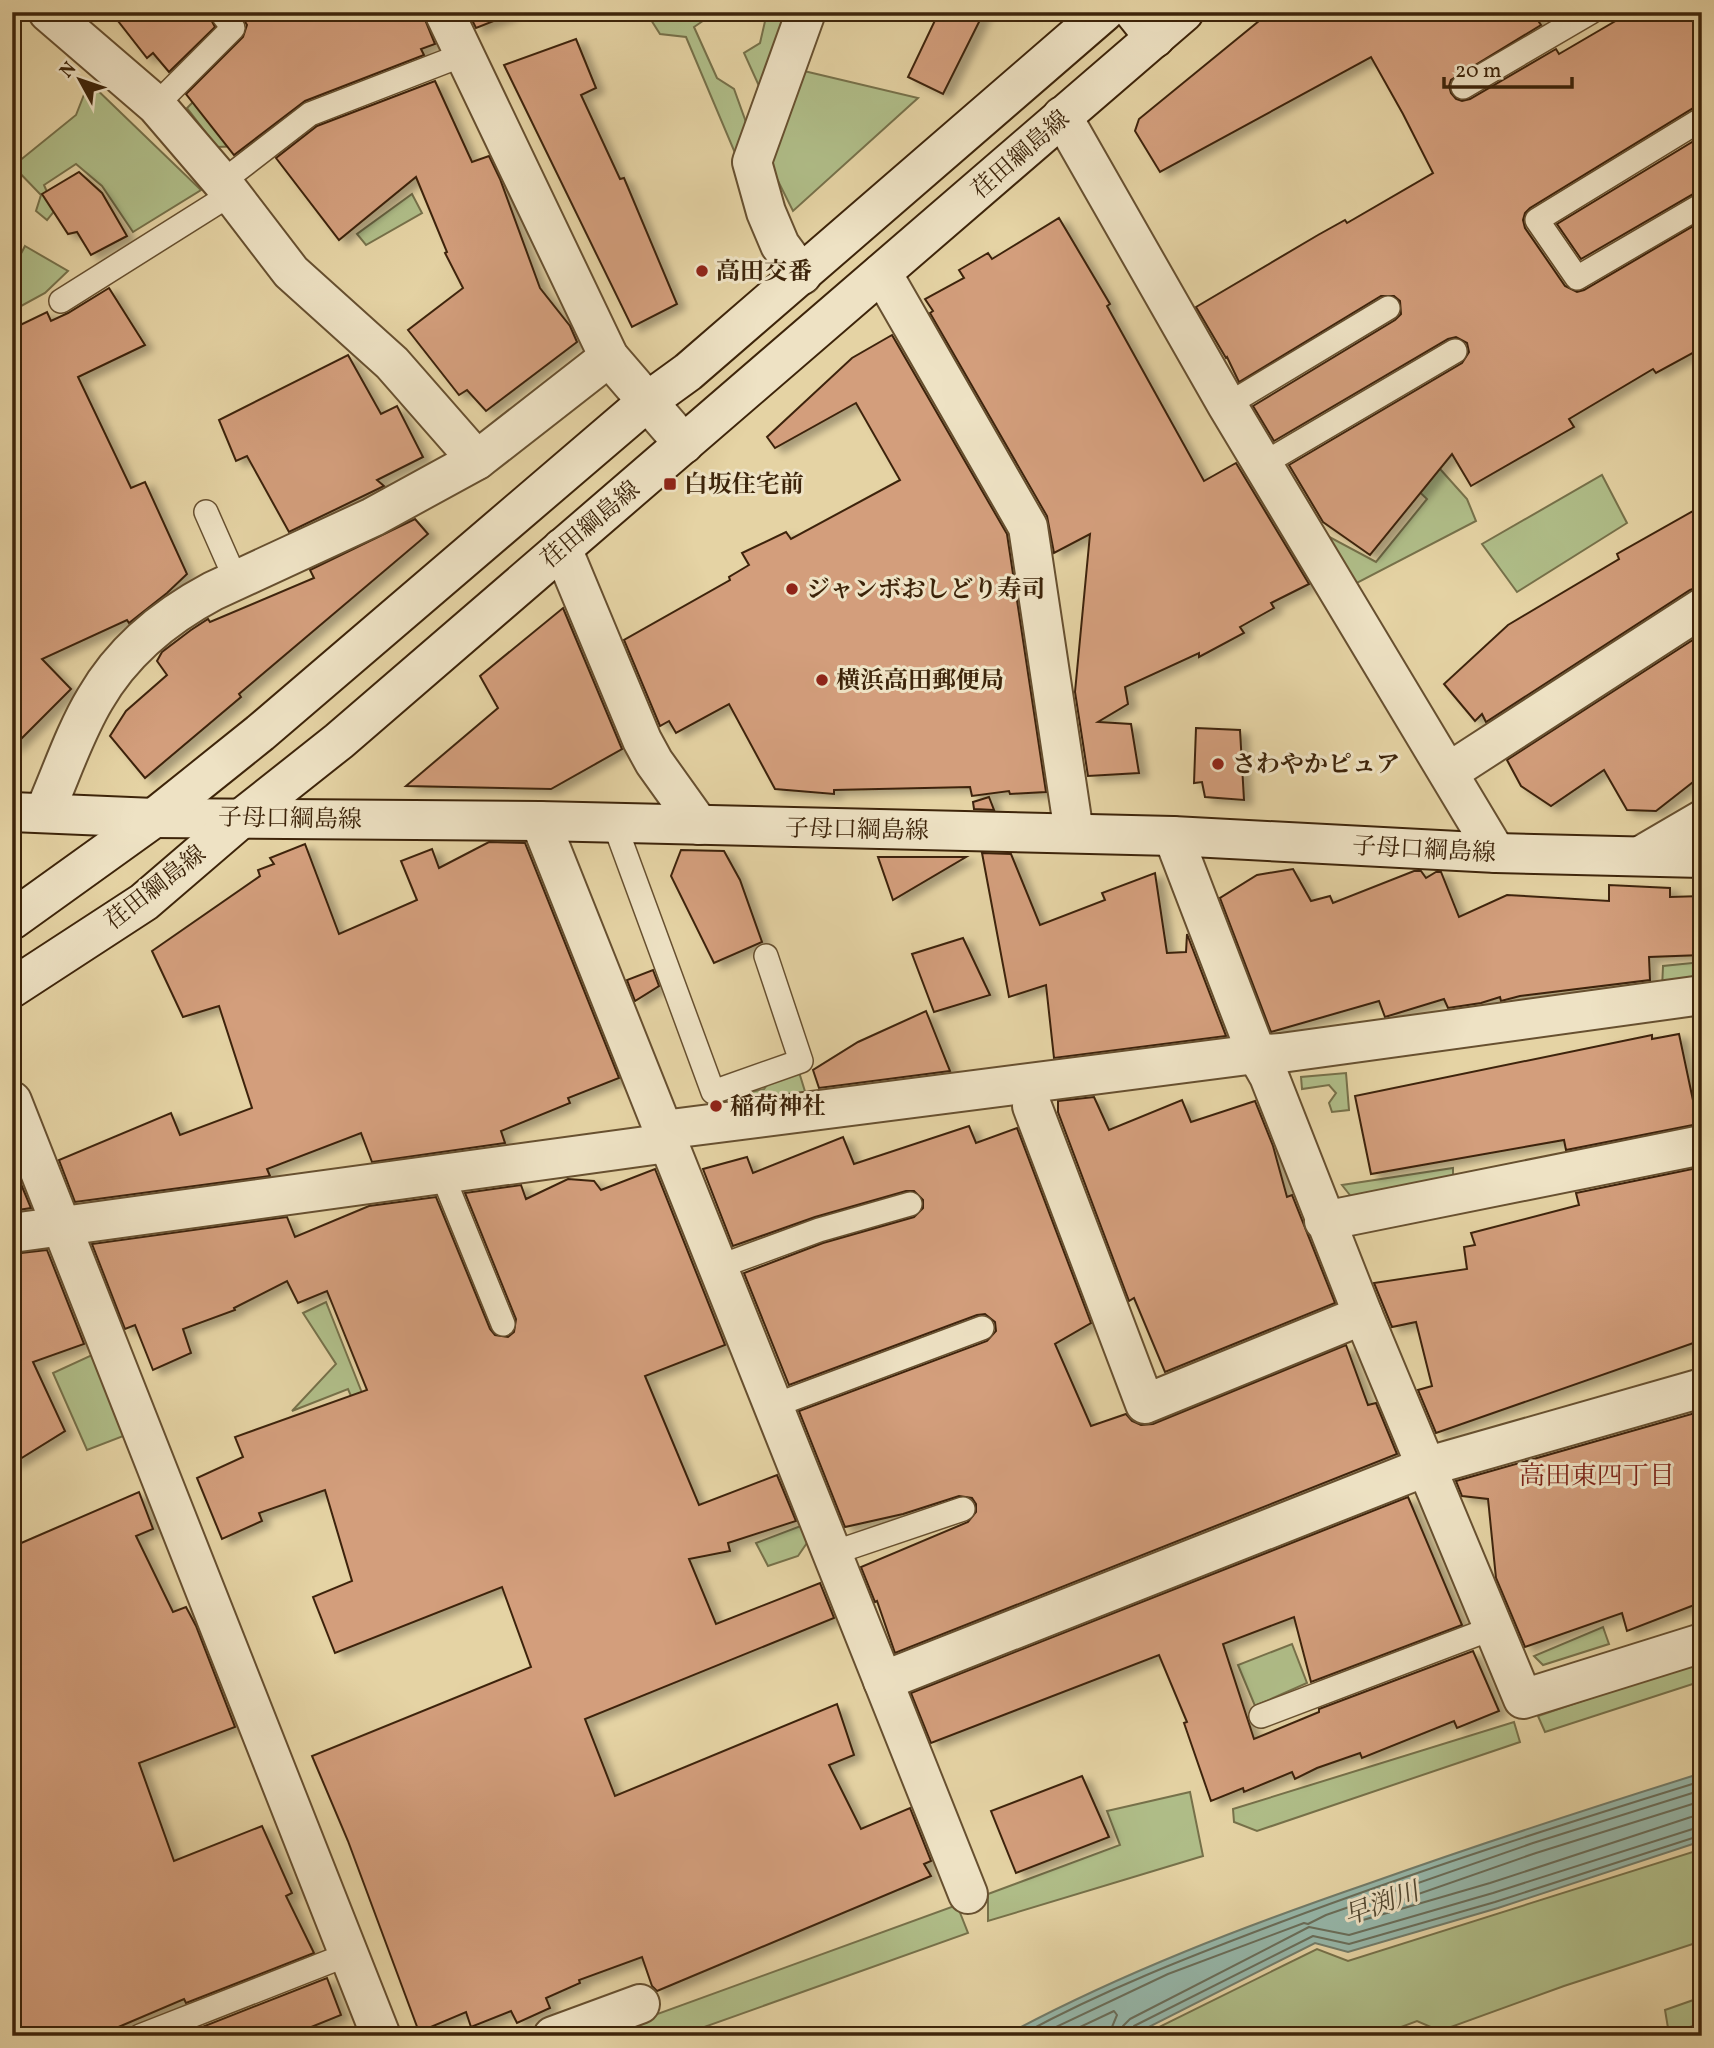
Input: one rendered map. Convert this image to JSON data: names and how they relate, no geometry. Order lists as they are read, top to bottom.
{
  "streets": {
    "street": ["荏田綱島線", "子母口綱島線"]
  },
  "crossings": [
    ["荏田綱島線", "子母口綱島線"]
  ],
  "districts": ["高田東四丁目"],
  "water": ["早渕川"],
  "places": {
    "other": [
      "高田交番",
      "ジャンボおしどり寿司",
      "横浜高田郵便局",
      "さわやかピュア",
      "稲荷神社"
    ],
    "transit": ["白坂住宅前"]
  },
  "scale_bar": "20 m",
  "north": "top left"
}
